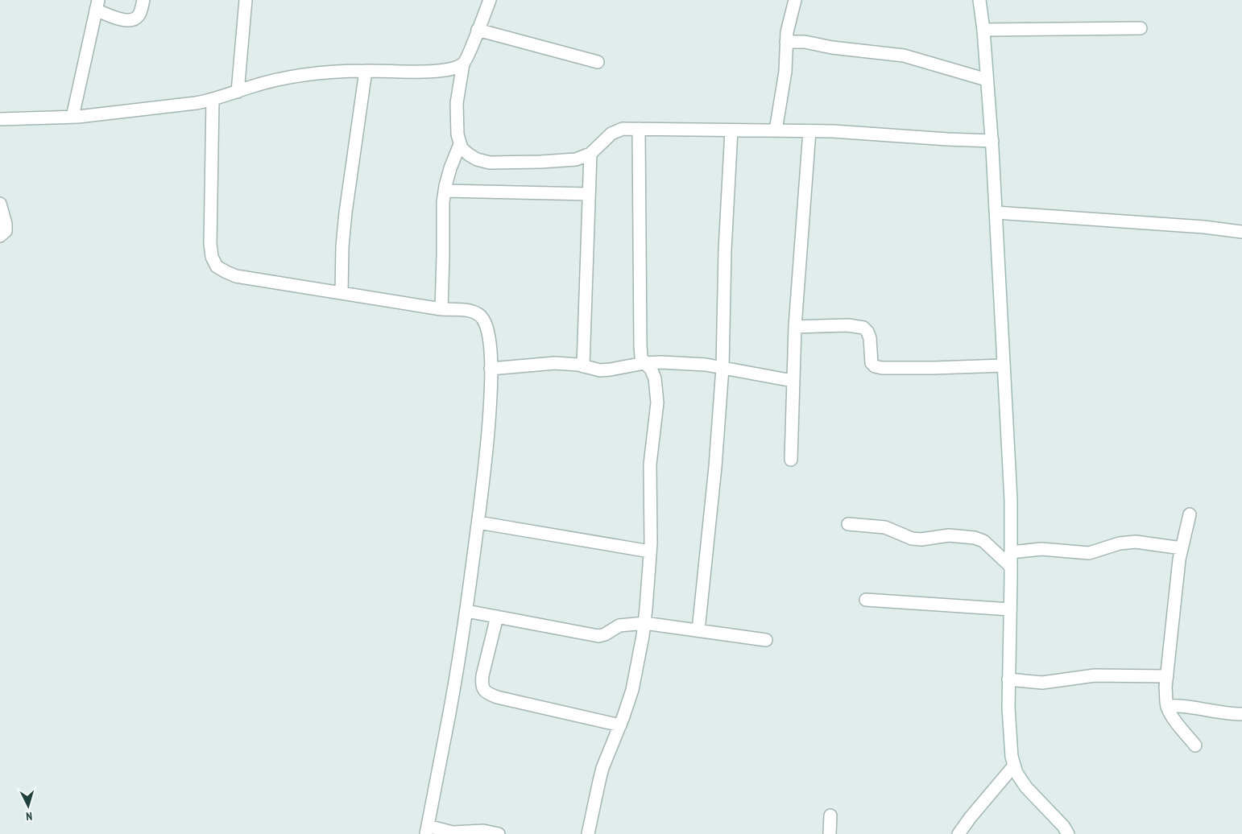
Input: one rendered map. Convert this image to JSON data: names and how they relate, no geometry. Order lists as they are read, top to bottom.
{
  "north": "bottom"
}
